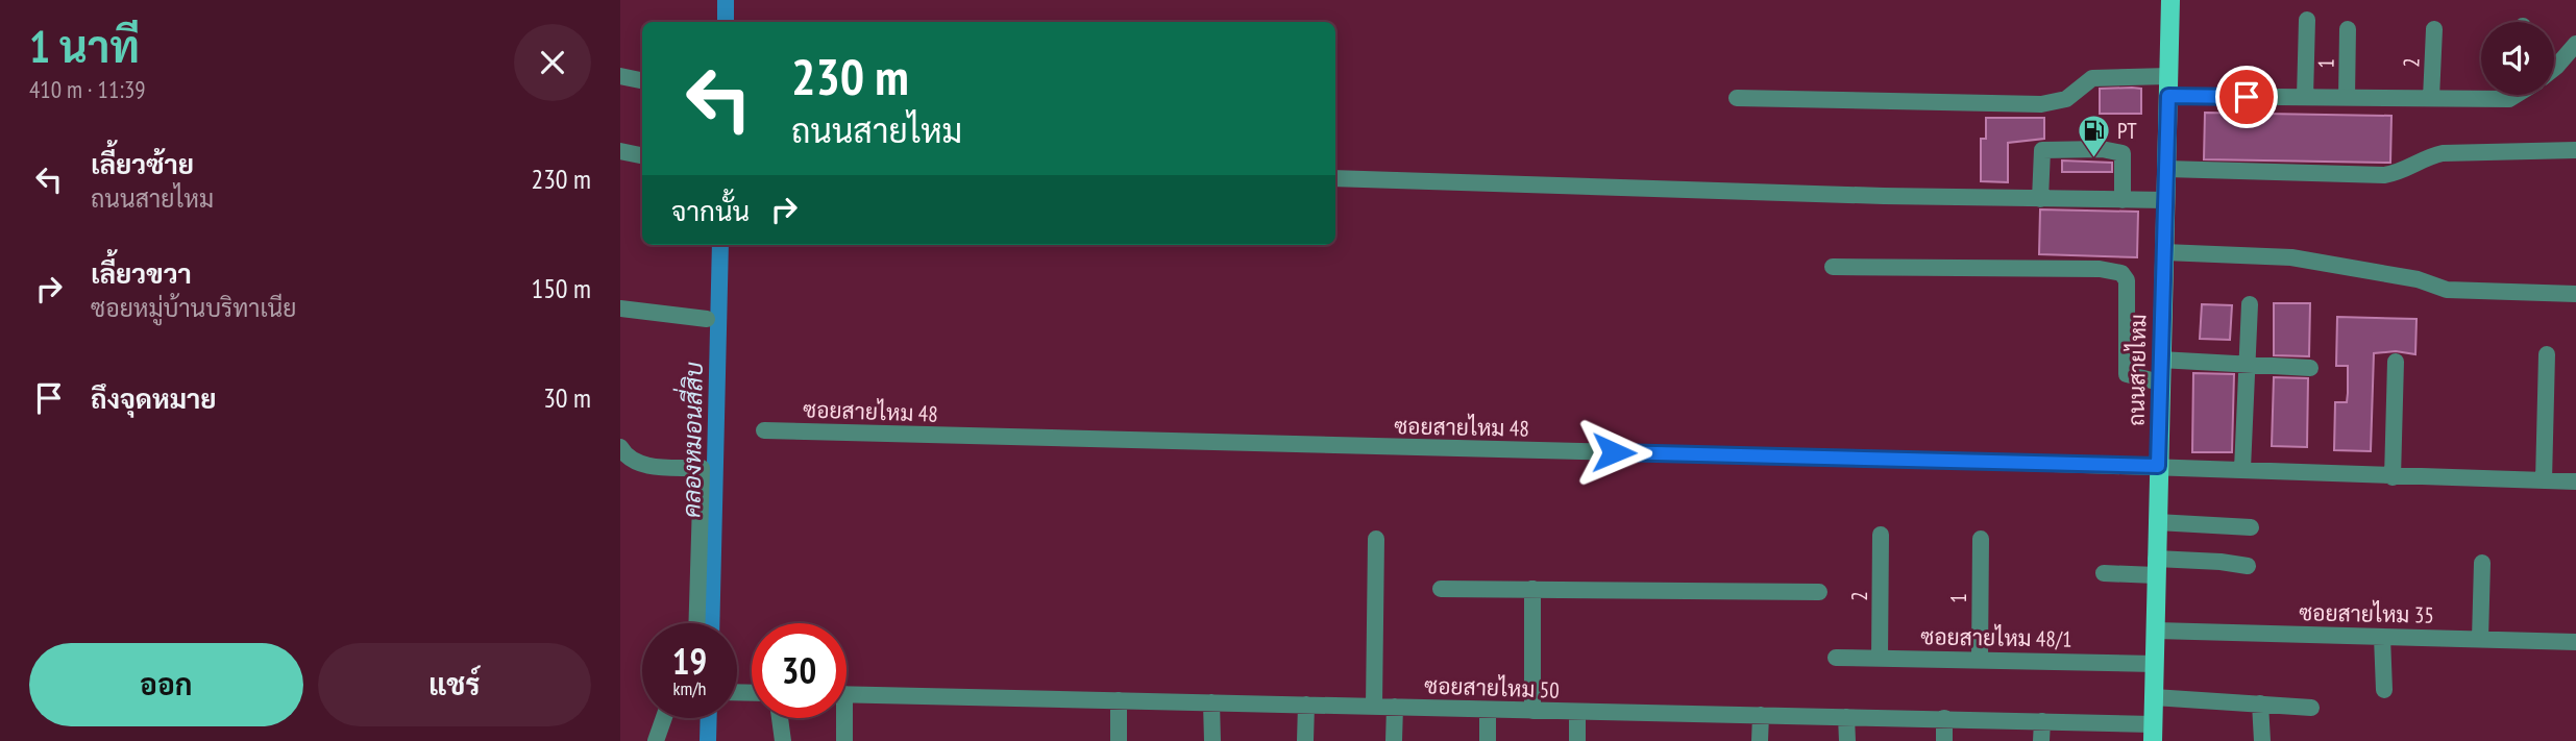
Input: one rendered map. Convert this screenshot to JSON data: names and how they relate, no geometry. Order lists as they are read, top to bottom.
{
  "streets": {
    "main road": ["ถนนสายไหม"],
    "street": [
      "2",
      "1",
      "ซอยสายไหม 48",
      "ซอยสายไหม 35",
      "ซอยสายไหม 48/1",
      "ซอยสายไหม 50"
    ]
  },
  "crossings": [
    ["2", "ซอยสายไหม 48/1"],
    ["1", "ซอยสายไหม 48/1"],
    ["ถนนสายไหม", "ซอยสายไหม 48"],
    ["ถนนสายไหม", "ซอยสายไหม 35"],
    ["ถนนสายไหม", "ซอยสายไหม 48/1"],
    ["ถนนสายไหม", "ซอยสายไหม 50"]
  ],
  "water": ["คลองหมอนสี่สิบ"],
  "places": {
    "fuel station": ["PT"]
  },
  "page": {
    "heading": ["1 นาที", "410 m · 11:39"],
    "turn": ["230 m", "ถนนสายไหม"],
    "list": [
      {
        "name": "เลี้ยวซ้าย",
        "note": "ถนนสายไหม",
        "value": "230 m"
      },
      {
        "name": "เลี้ยวขวา",
        "note": "ซอยหมู่บ้านบริทาเนีย",
        "value": "150 m"
      },
      {
        "name": "ถึงจุดหมาย",
        "value": "30 m"
      }
    ],
    "then": "จากนั้น",
    "speed": "19 km/h",
    "limit": "30",
    "buttons": ["ออก", "แชร์"]
  }
}
